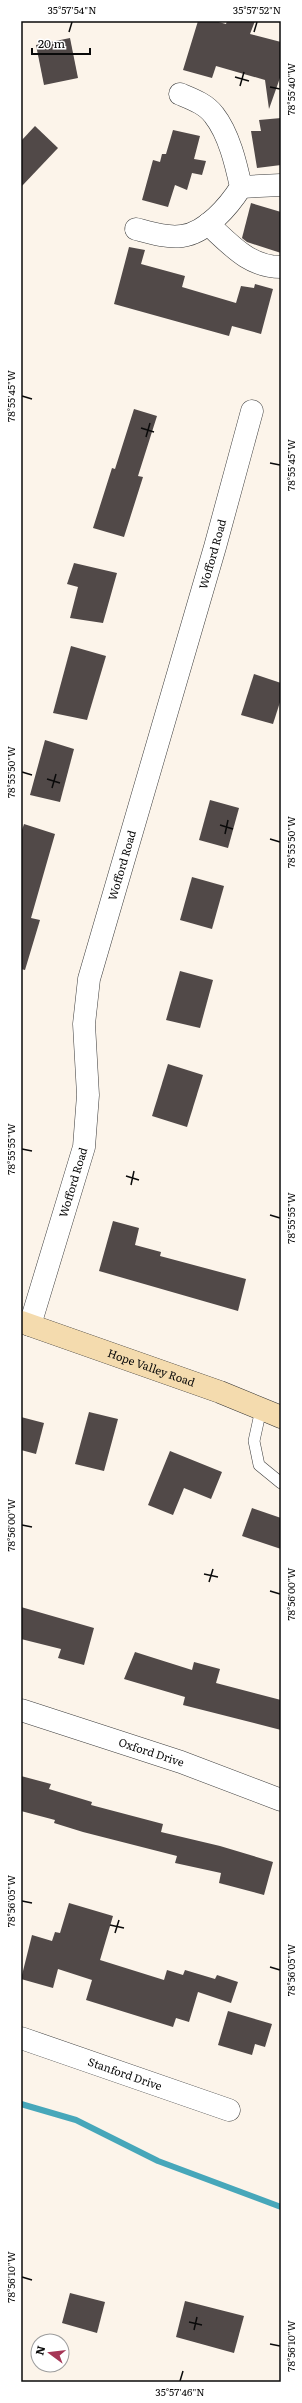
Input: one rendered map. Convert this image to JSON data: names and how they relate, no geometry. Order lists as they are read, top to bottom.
{
  "streets": {
    "main road": ["Hope Valley Road"],
    "street": ["Wofford Road", "Oxford Drive", "Stanford Drive"]
  },
  "crossings": [
    ["Wofford Road", "Hope Valley Road"]
  ],
  "scale_bar": "20 m",
  "north": "left",
  "coordinates": [
    "35°57'54\"N",
    "35°57'52\"N",
    "78°55'40\"W",
    "78°55'45\"W",
    "78°55'50\"W",
    "78°55'55\"W",
    "78°56'00\"W",
    "78°56'05\"W",
    "78°56'10\"W",
    "35°57'46\"N"
  ]
}
